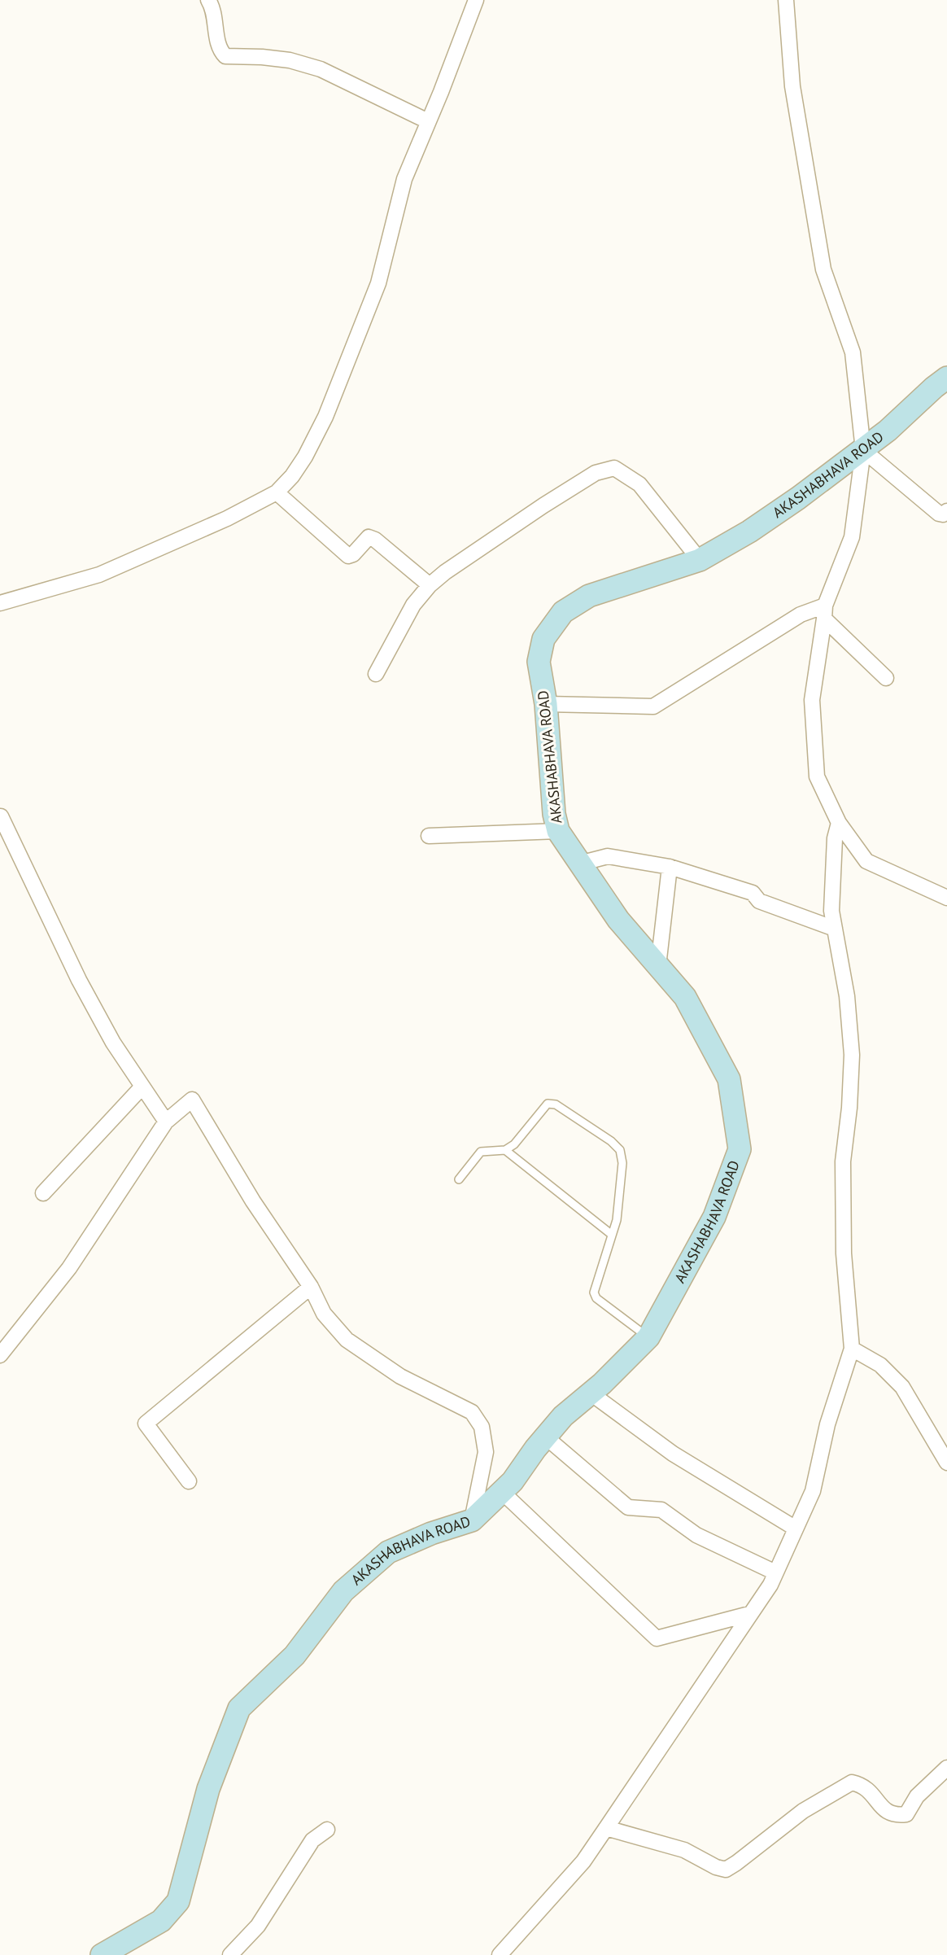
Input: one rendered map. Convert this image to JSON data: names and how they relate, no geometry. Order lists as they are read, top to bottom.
{
  "streets": {
    "street": ["AKASHABHAVA ROAD"]
  }
}
